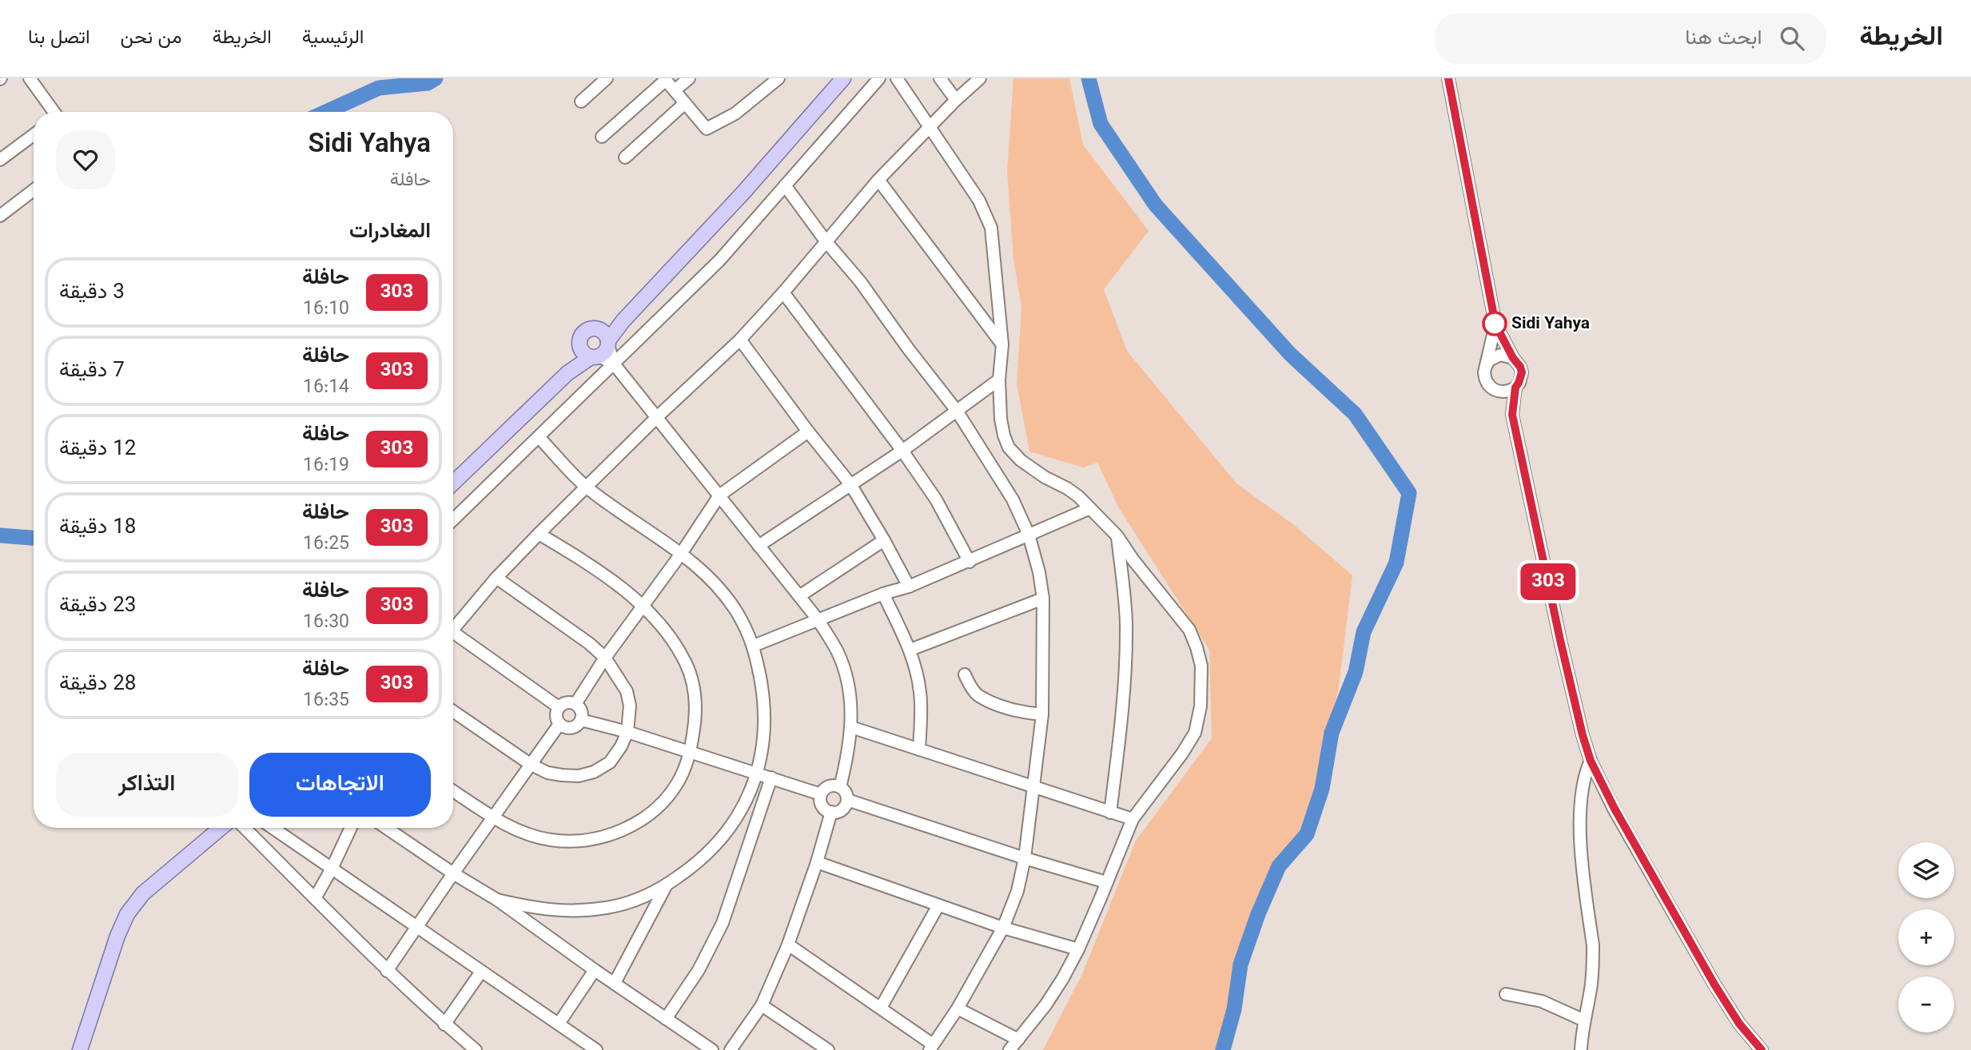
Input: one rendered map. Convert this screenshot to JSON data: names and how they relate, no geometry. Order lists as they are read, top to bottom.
{
  "places": ["Sidi Yahya"],
  "lines": ["bus line 303"],
  "page": {
    "header": "الخريطة",
    "search": "ابحث هنا",
    "nav": [
      "الرئيسية",
      "الخريطة",
      "من نحن",
      "اتصل بنا"
    ],
    "on_map": "303",
    "heading": [
      ["Sidi Yahya", "حافلة"],
      "المغادرات"
    ],
    "list": [
      {
        "mark": "303",
        "name": "حافلة",
        "note": "16:10",
        "value": "3 دقيقة"
      },
      {
        "mark": "303",
        "name": "حافلة",
        "note": "16:14",
        "value": "7 دقيقة"
      },
      {
        "mark": "303",
        "name": "حافلة",
        "note": "16:19",
        "value": "12 دقيقة"
      },
      {
        "mark": "303",
        "name": "حافلة",
        "note": "16:25",
        "value": "18 دقيقة"
      },
      {
        "mark": "303",
        "name": "حافلة",
        "note": "16:30",
        "value": "23 دقيقة"
      },
      {
        "mark": "303",
        "name": "حافلة",
        "note": "16:35",
        "value": "28 دقيقة"
      }
    ],
    "buttons": ["الاتجاهات", "التذاكر"],
    "map_buttons": ["+", "−"]
  }
}
